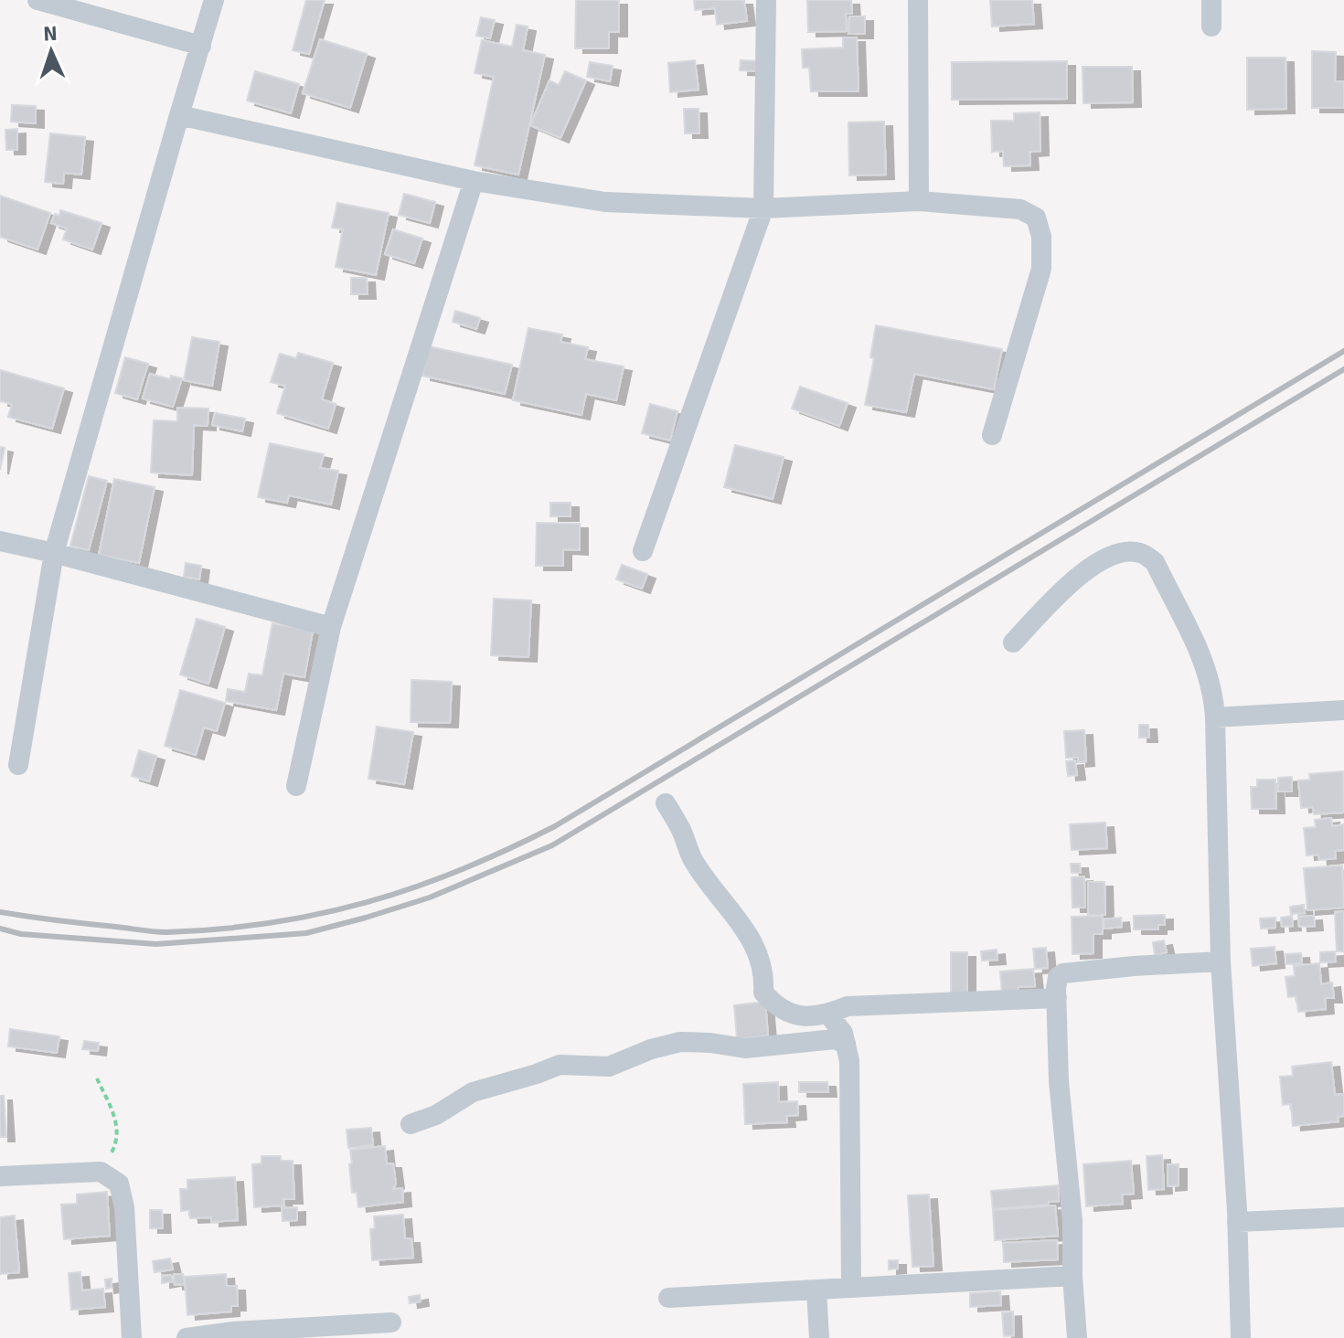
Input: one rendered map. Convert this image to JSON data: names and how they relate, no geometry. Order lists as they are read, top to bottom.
{
  "north": "top"
}
